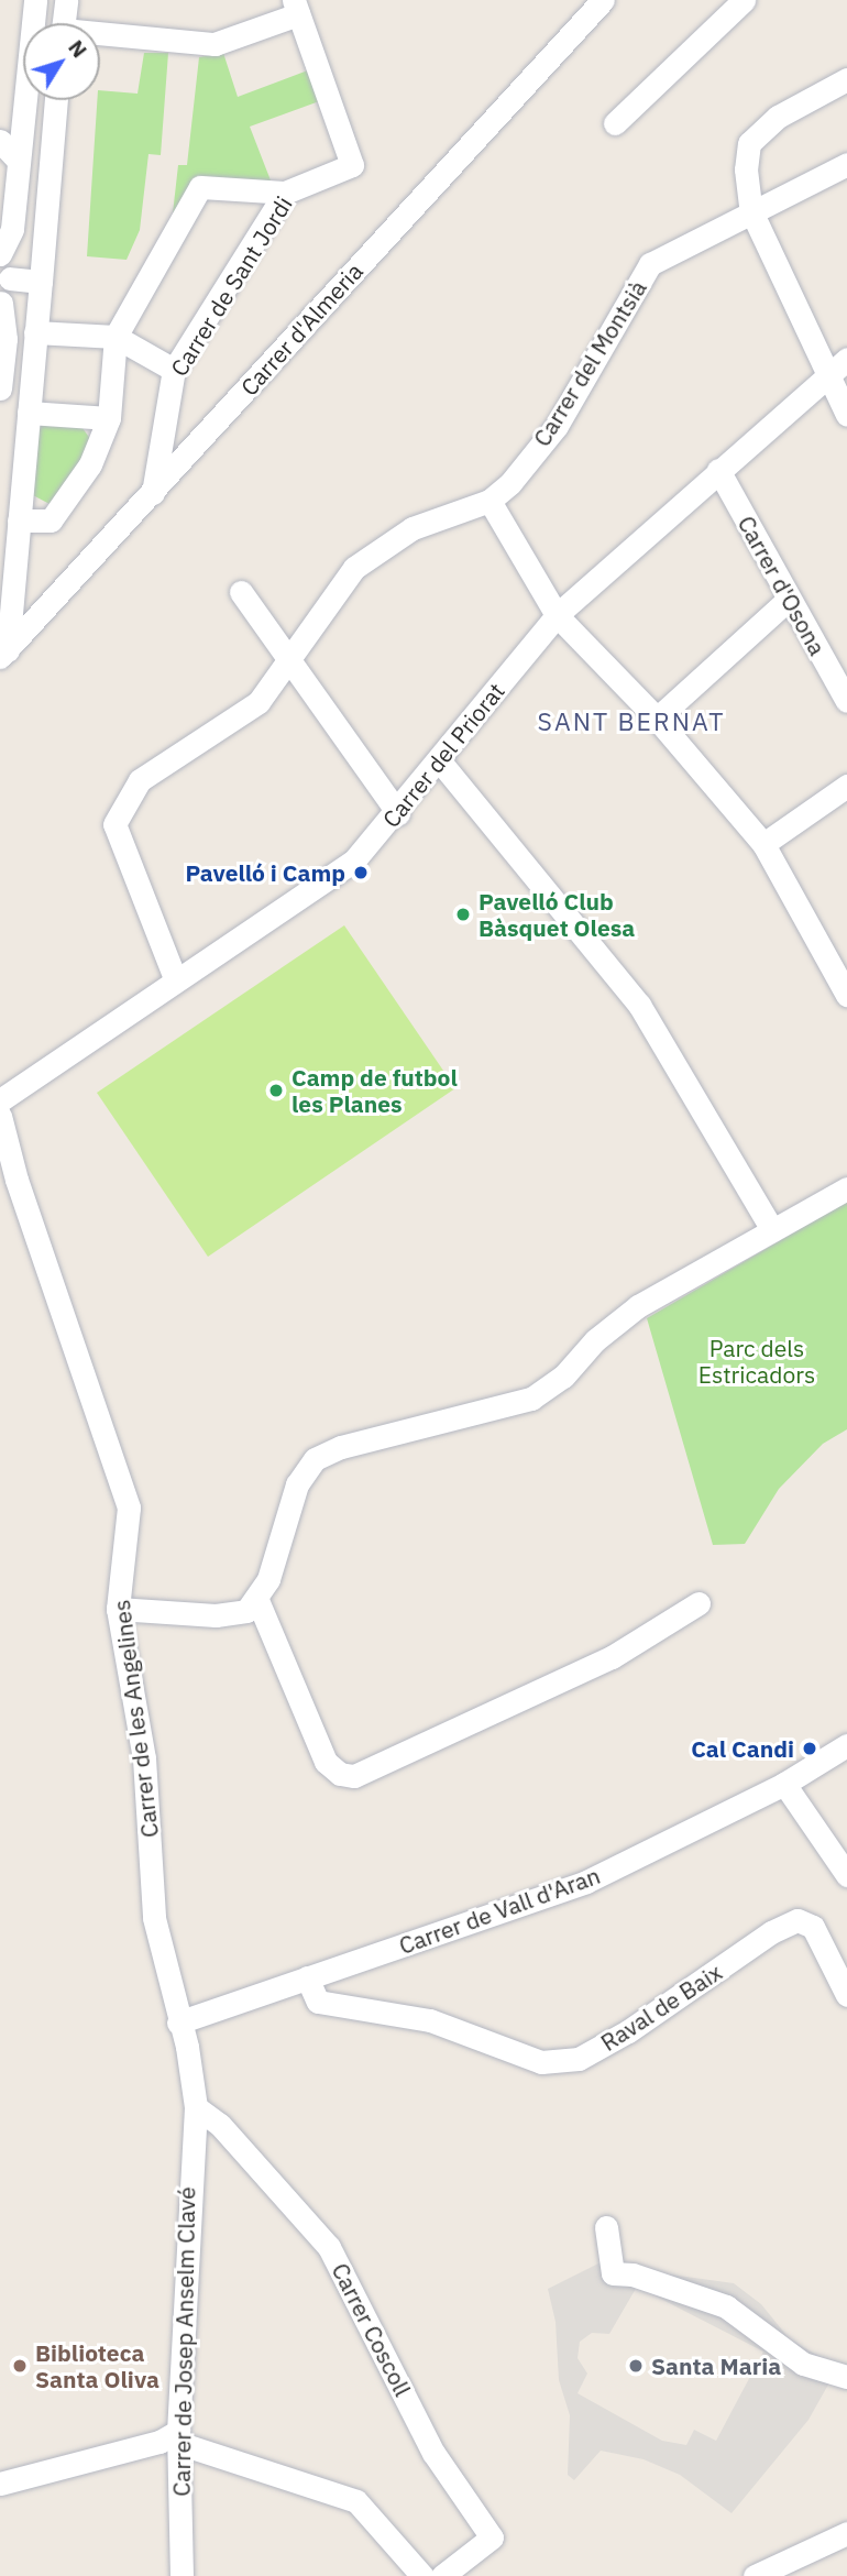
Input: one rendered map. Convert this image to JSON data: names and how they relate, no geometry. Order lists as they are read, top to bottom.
{
  "streets": {
    "street": [
      "Carrer de Sant Jordi",
      "Carrer d'Almeria",
      "Carrer del Montsià",
      "Carrer d'Osona",
      "Carrer del Priorat",
      "Carrer de les Angelines",
      "Carrer de Vall d'Aran",
      "Raval de Baix",
      "Carrer Coscoll",
      "Carrer de Josep Anselm Clavé"
    ]
  },
  "crossings": [
    ["Carrer de Sant Jordi", "Carrer d'Almeria"],
    ["Carrer del Montsià", "Carrer del Priorat"],
    ["Carrer d'Osona", "Carrer del Priorat"],
    ["Carrer de les Angelines", "Carrer de Vall d'Aran"],
    ["Carrer de les Angelines", "Carrer Coscoll"],
    ["Carrer de les Angelines", "Carrer de Josep Anselm Clavé"],
    ["Carrer de Vall d'Aran", "Raval de Baix"],
    ["Carrer Coscoll", "Carrer de Josep Anselm Clavé"]
  ],
  "districts": ["SANT BERNAT"],
  "parks": ["Parc dels Estricadors"],
  "places": [
    "Pavelló i Camp",
    "Pavelló Club Bàsquet Olesa",
    "Camp de futbol les Planes",
    "Cal Candi",
    "Biblioteca Santa Oliva",
    "Santa Maria"
  ],
  "north": "top right"
}
